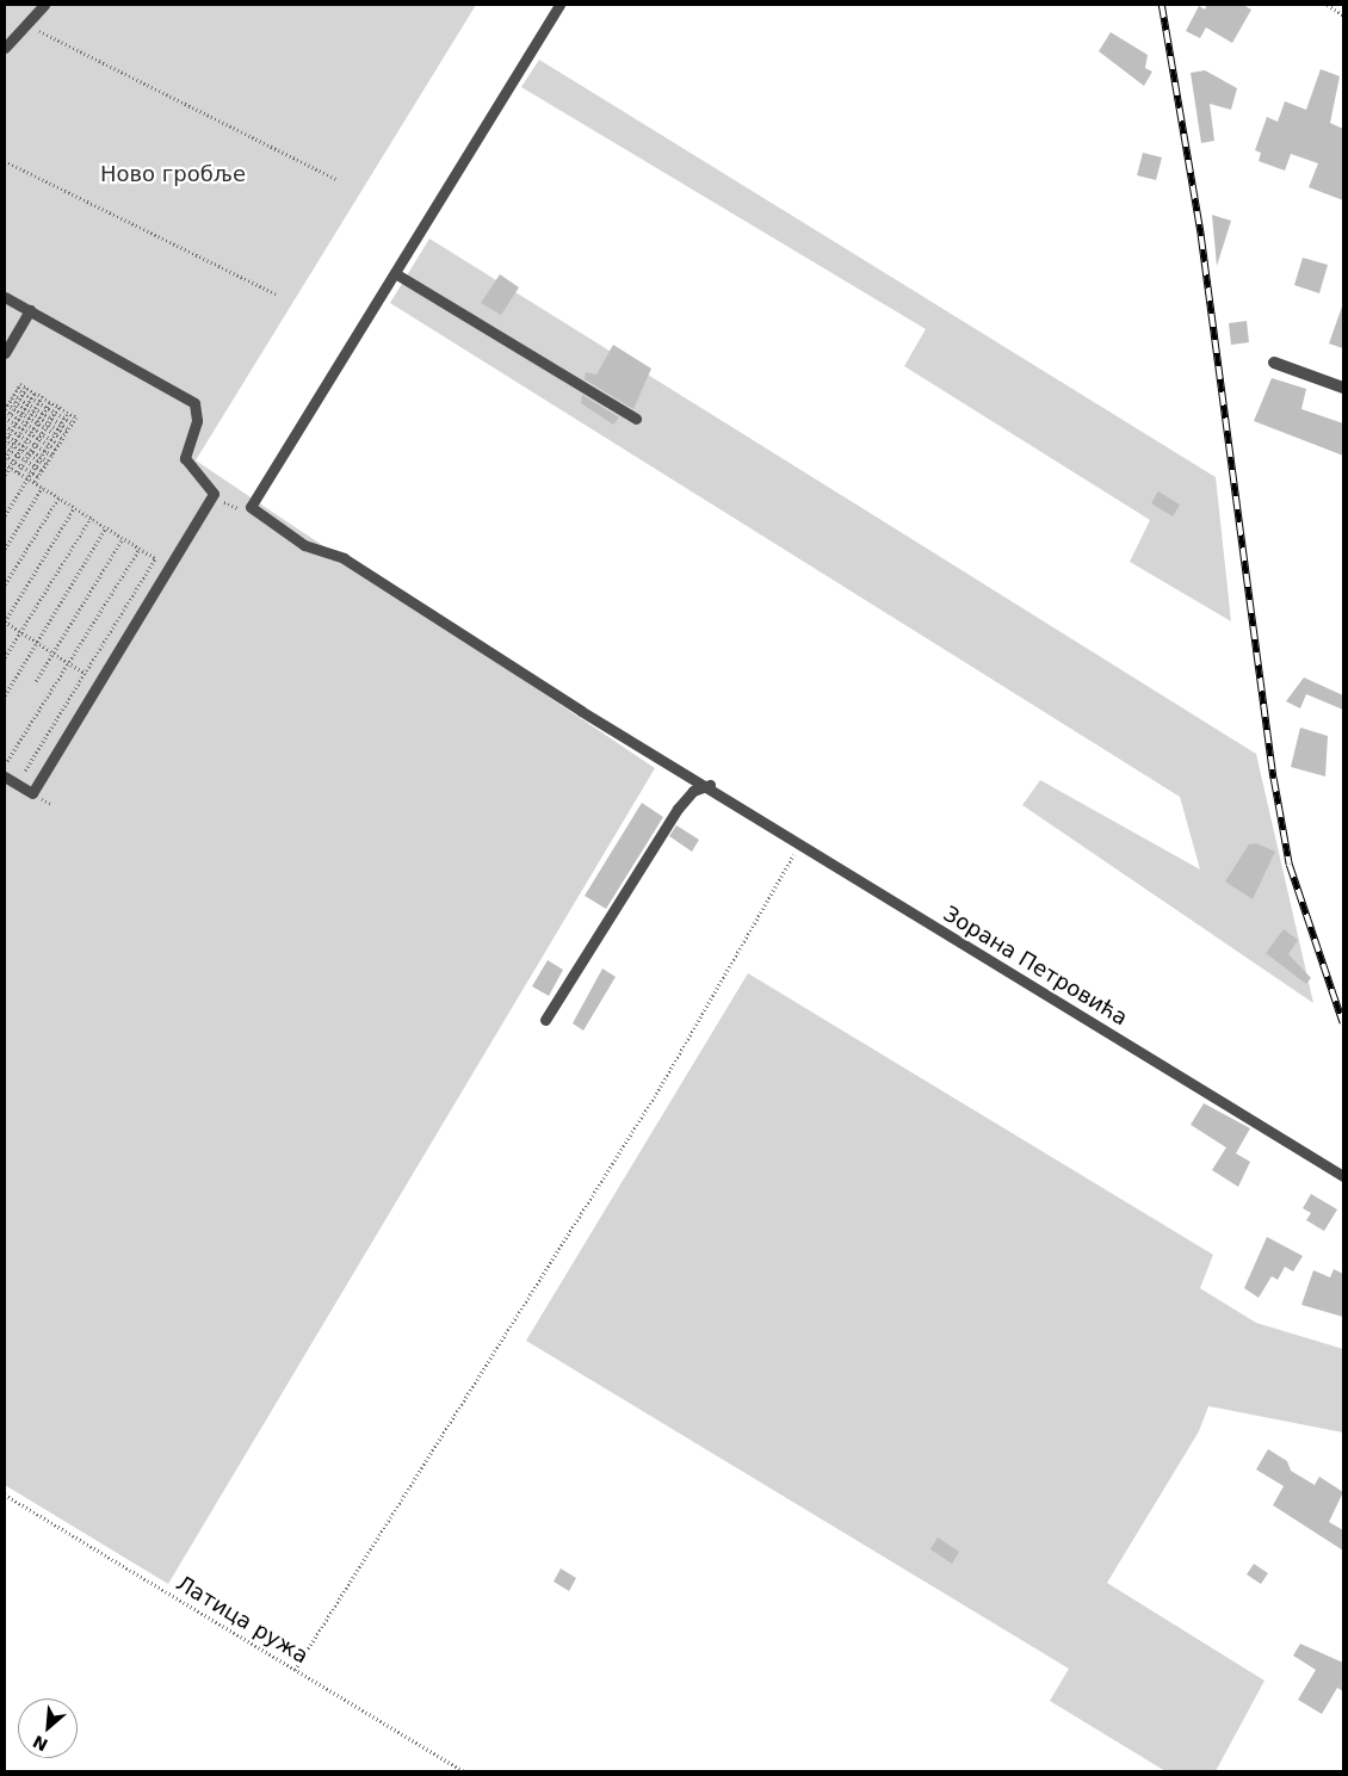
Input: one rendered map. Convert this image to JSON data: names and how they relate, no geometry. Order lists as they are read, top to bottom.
{
  "streets": {
    "lane": ["Зорана Петровића"],
    "path": ["Латица ружа"]
  },
  "parks": ["Ново гробље"],
  "north": "bottom left"
}
